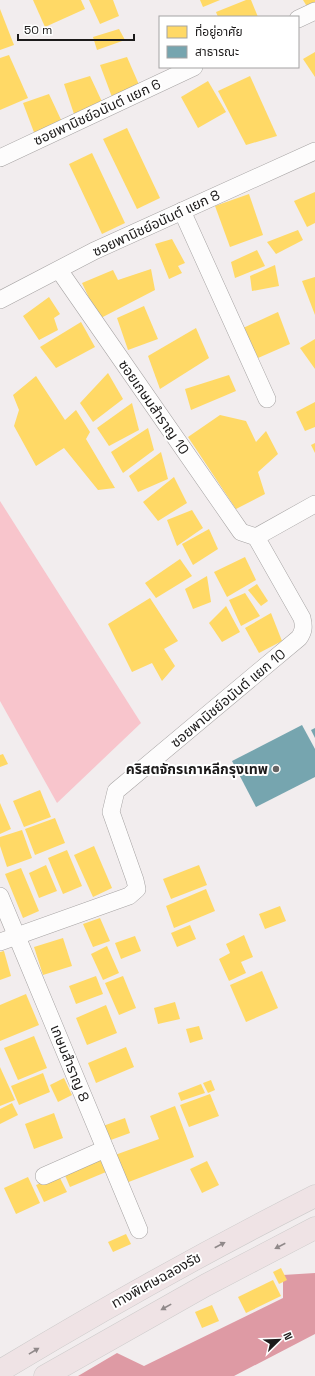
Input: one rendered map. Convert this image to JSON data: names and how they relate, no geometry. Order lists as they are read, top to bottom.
{
  "streets": {
    "highway": ["ทางพิเศษฉลองรัช"],
    "street": [
      "ซอยพานิชย์อนันต์ แยก 6",
      "ซอยพานิชย์อนันต์ แยก 8",
      "ซอยเกษมสำราญ 10",
      "ซอยพานิชย์อนันต์ แยก 10",
      "เกษมสำราญ 8"
    ]
  },
  "crossings": [
    ["ซอยพานิชย์อนันต์ แยก 8", "ซอยเกษมสำราญ 10"],
    ["ซอยเกษมสำราญ 10", "ซอยพานิชย์อนันต์ แยก 10"],
    ["ซอยพานิชย์อนันต์ แยก 10", "เกษมสำราญ 8"]
  ],
  "places": ["คริสตจักรเกาหลีกรุงเทพ"],
  "legend": ["ที่อยู่อาศัย", "สาธารณะ"],
  "scale_bar": "50 m",
  "north": "top right"
}
